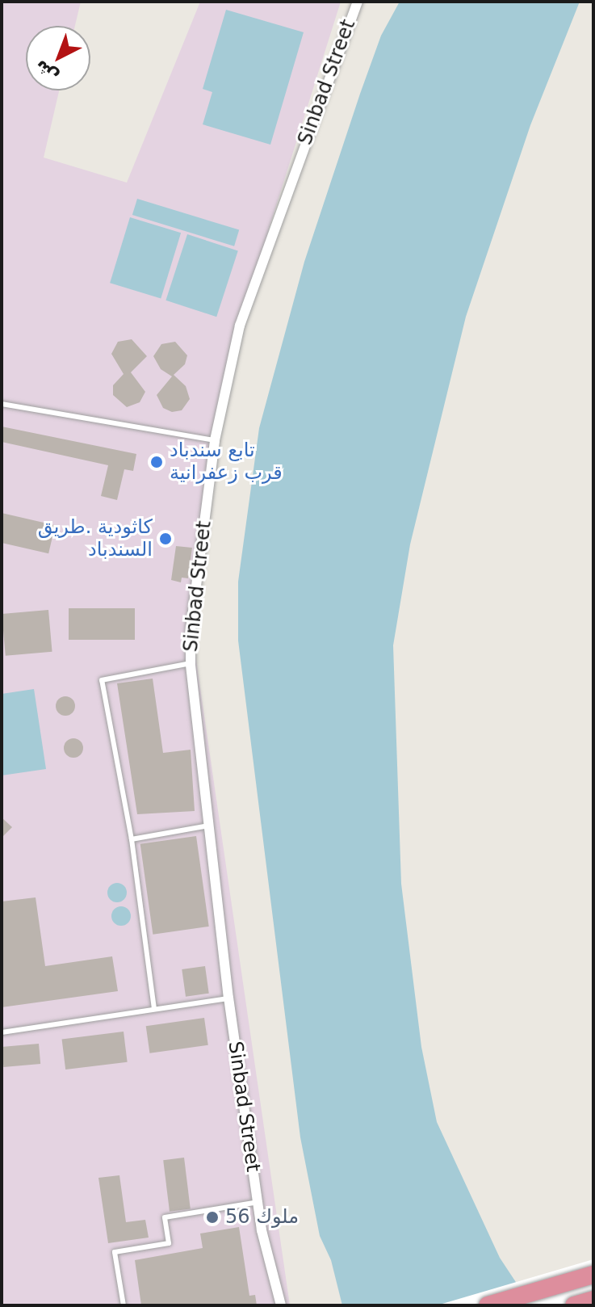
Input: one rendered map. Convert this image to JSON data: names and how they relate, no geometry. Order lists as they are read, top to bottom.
{
  "streets": {
    "street": ["Sinbad Street"]
  },
  "places": ["تابع سندباد قرب زعفرانية", "كاثودية .طريق السندباد", "ملوك 56"],
  "north": "bottom left"
}
